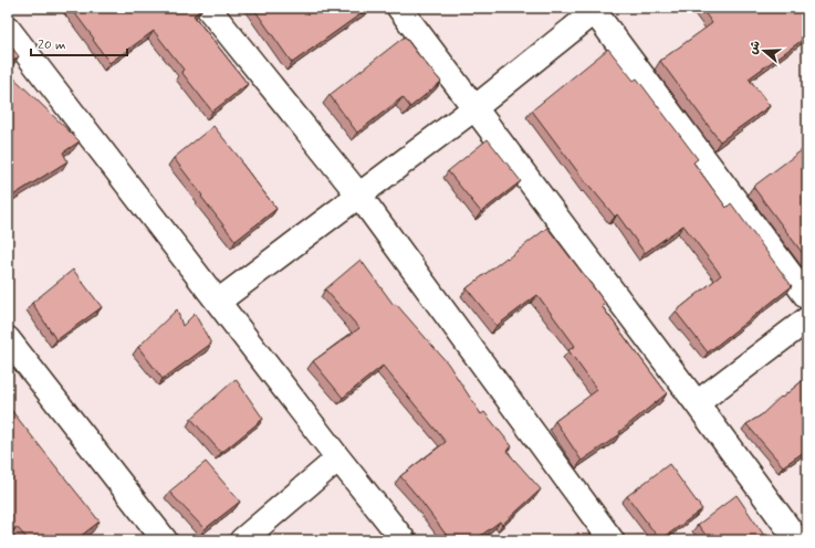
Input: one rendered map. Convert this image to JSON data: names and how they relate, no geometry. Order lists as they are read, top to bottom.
{
  "scale_bar": "20 m",
  "north": "left"
}
